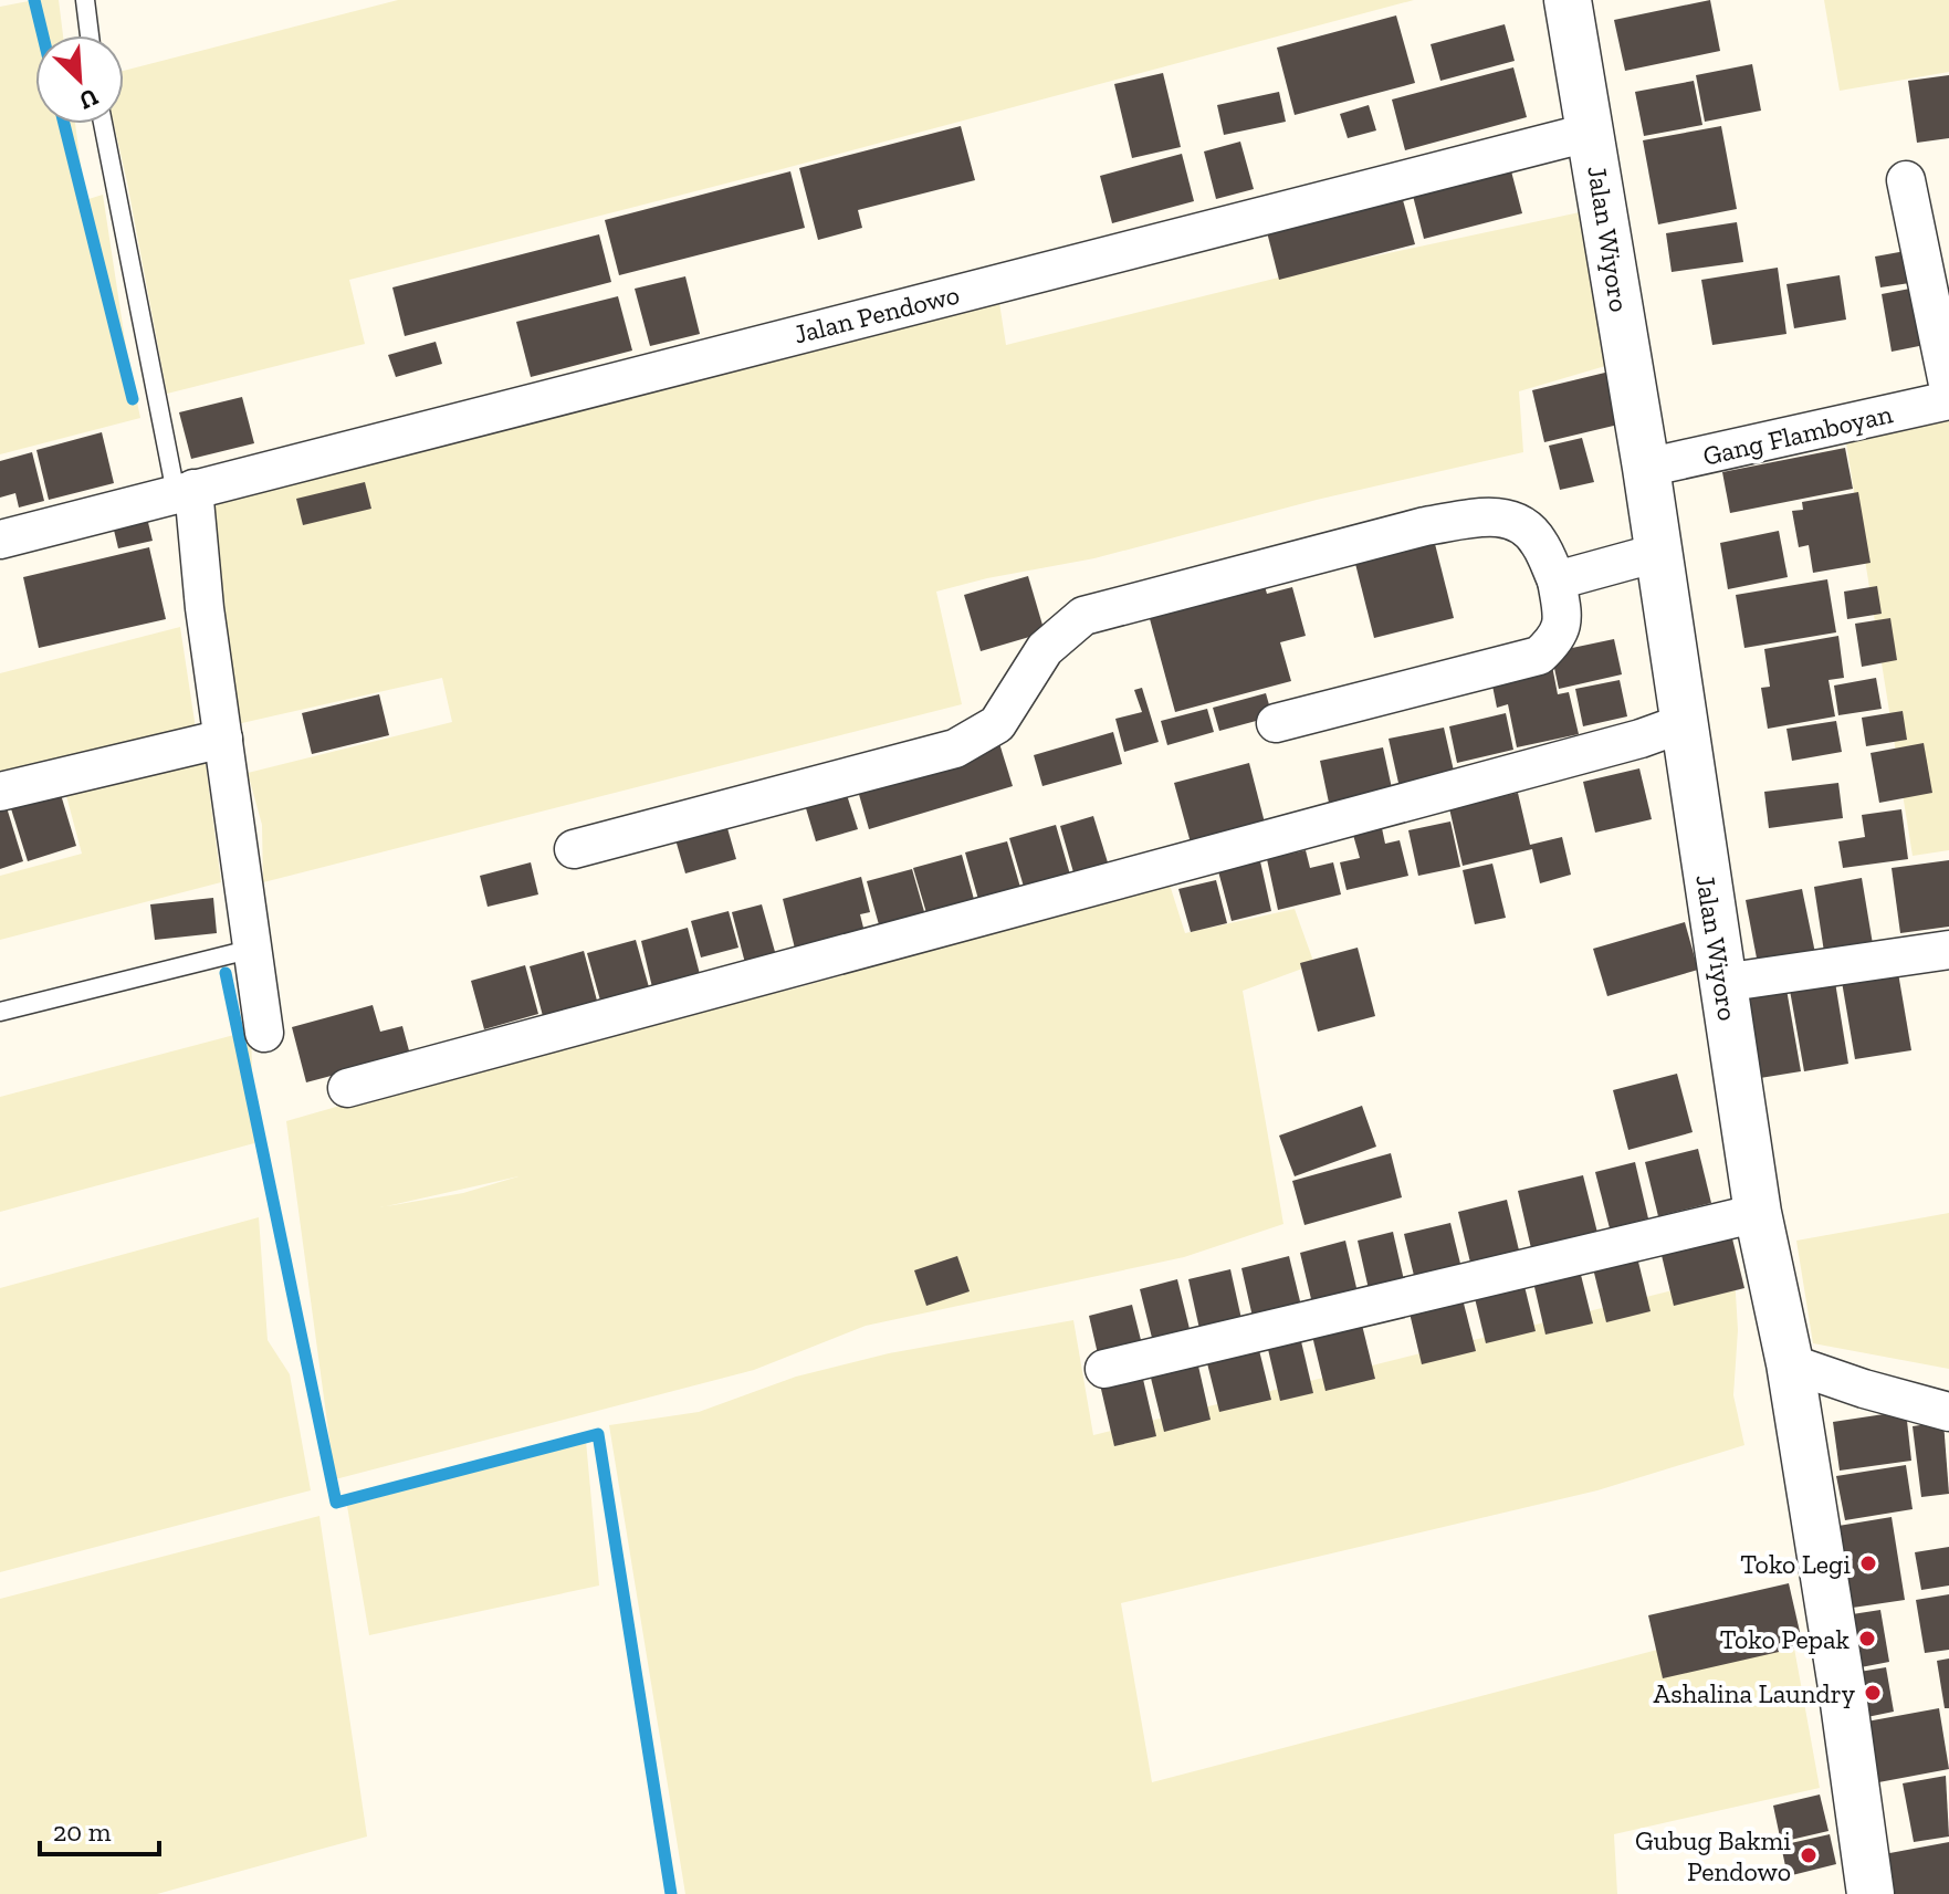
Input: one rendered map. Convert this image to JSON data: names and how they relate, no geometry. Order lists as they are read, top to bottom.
{
  "streets": {
    "street": ["Jalan Wiyoro", "Jalan Pendowo", "Gang Flamboyan"]
  },
  "crossings": [
    ["Jalan Wiyoro", "Jalan Pendowo"],
    ["Jalan Wiyoro", "Gang Flamboyan"]
  ],
  "places": [
    "Toko Legi",
    "Toko Pepak",
    "Ashalina Laundry",
    "Gubug Bakmi Pendowo"
  ],
  "scale_bar": "20 m",
  "north": "bottom right"
}
